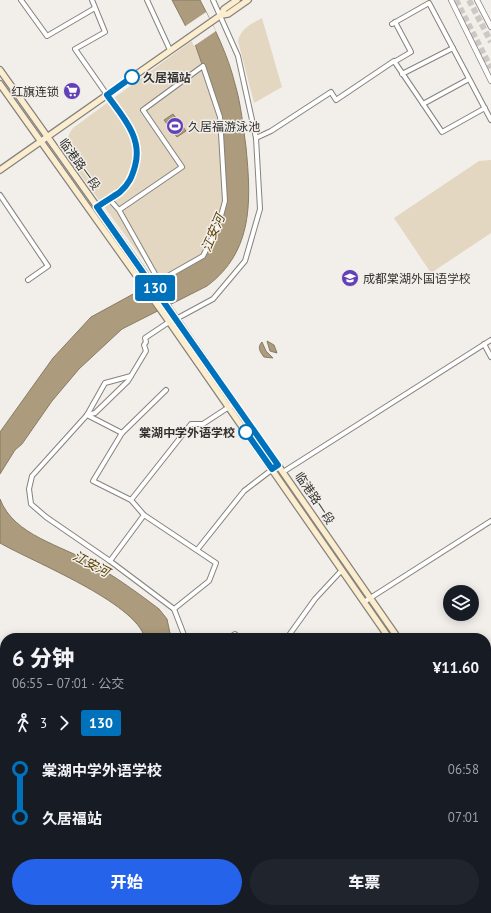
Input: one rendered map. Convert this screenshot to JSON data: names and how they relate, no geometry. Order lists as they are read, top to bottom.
{
  "streets": {
    "main road": ["临港路一段"]
  },
  "water": ["江安河"],
  "places": {
    "other": ["久居福站", "棠湖中学外语学校"],
    "supermarket": ["红旗连锁"],
    "sports": ["久居福游泳池"],
    "school or university": ["成都棠湖外国语学校"]
  },
  "lines": ["bus line 130"],
  "page": {
    "on_map": "130",
    "heading": ["6 分钟", "06:55 – 07:01 · 公交", "¥11.60"],
    "legs": ["3", "130"],
    "list": [
      {
        "name": "棠湖中学外语学校",
        "value": "06:58"
      },
      {
        "name": "久居福站",
        "value": "07:01"
      }
    ],
    "buttons": ["开始", "车票"]
  }
}
